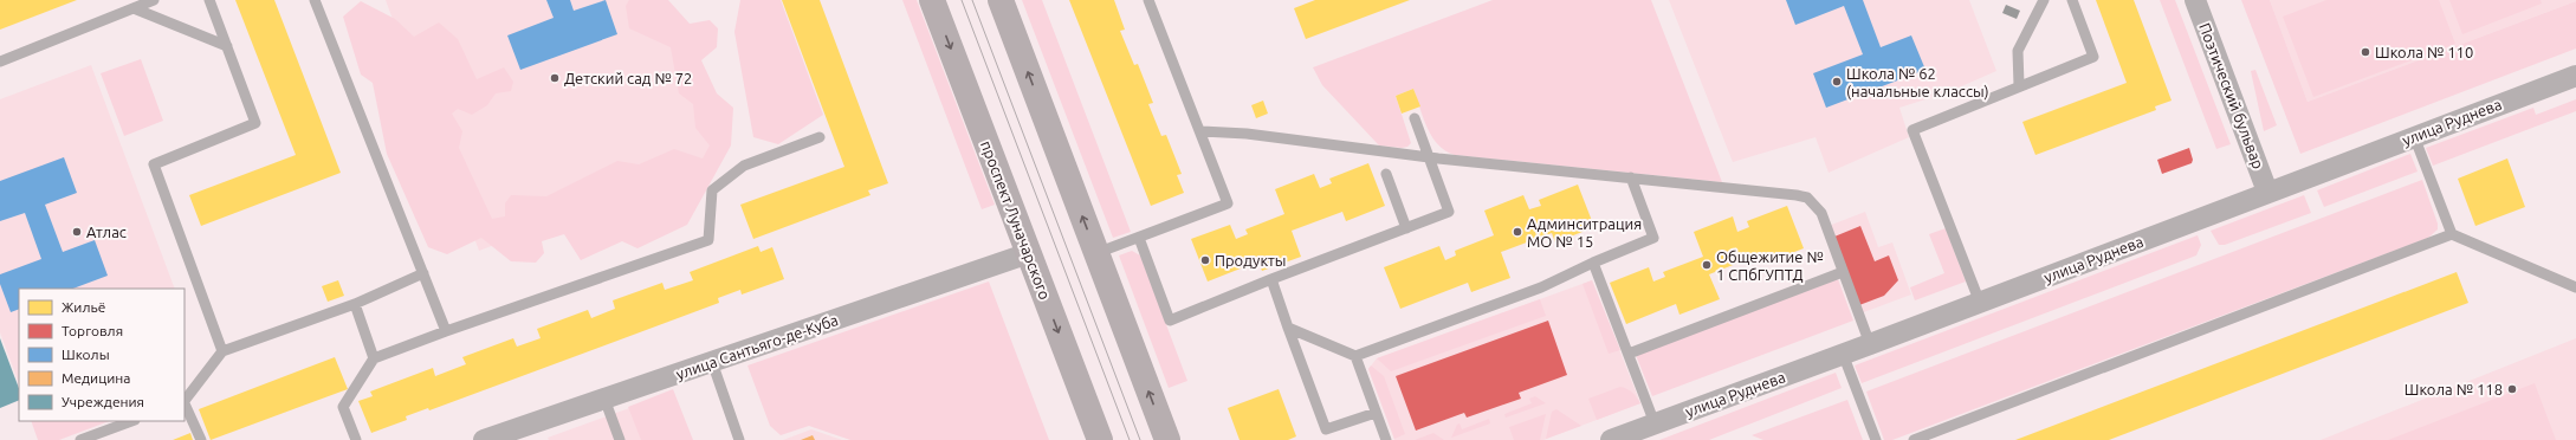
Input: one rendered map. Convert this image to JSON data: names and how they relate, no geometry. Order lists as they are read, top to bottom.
{
  "streets": {
    "main road": ["проспект Луначарского"],
    "street": ["Поэтический бульвар", "улица Руднева", "улица Сантьяго-де-Куба"]
  },
  "crossings": [
    ["Поэтический бульвар", "улица Руднева"],
    ["проспект Луначарского", "улица Сантьяго-де-Куба"]
  ],
  "places": [
    "Школа № 110",
    "Детский сад № 72",
    "Школа № 62 (начальные классы)",
    "Атлас",
    "Админситрация МО № 15",
    "Продукты",
    "Общежитие № 1 СПбГУПТД",
    "Школа № 118"
  ],
  "legend": [
    "Жильё",
    "Торговля",
    "Школы",
    "Медицина",
    "Учреждения"
  ]
}
